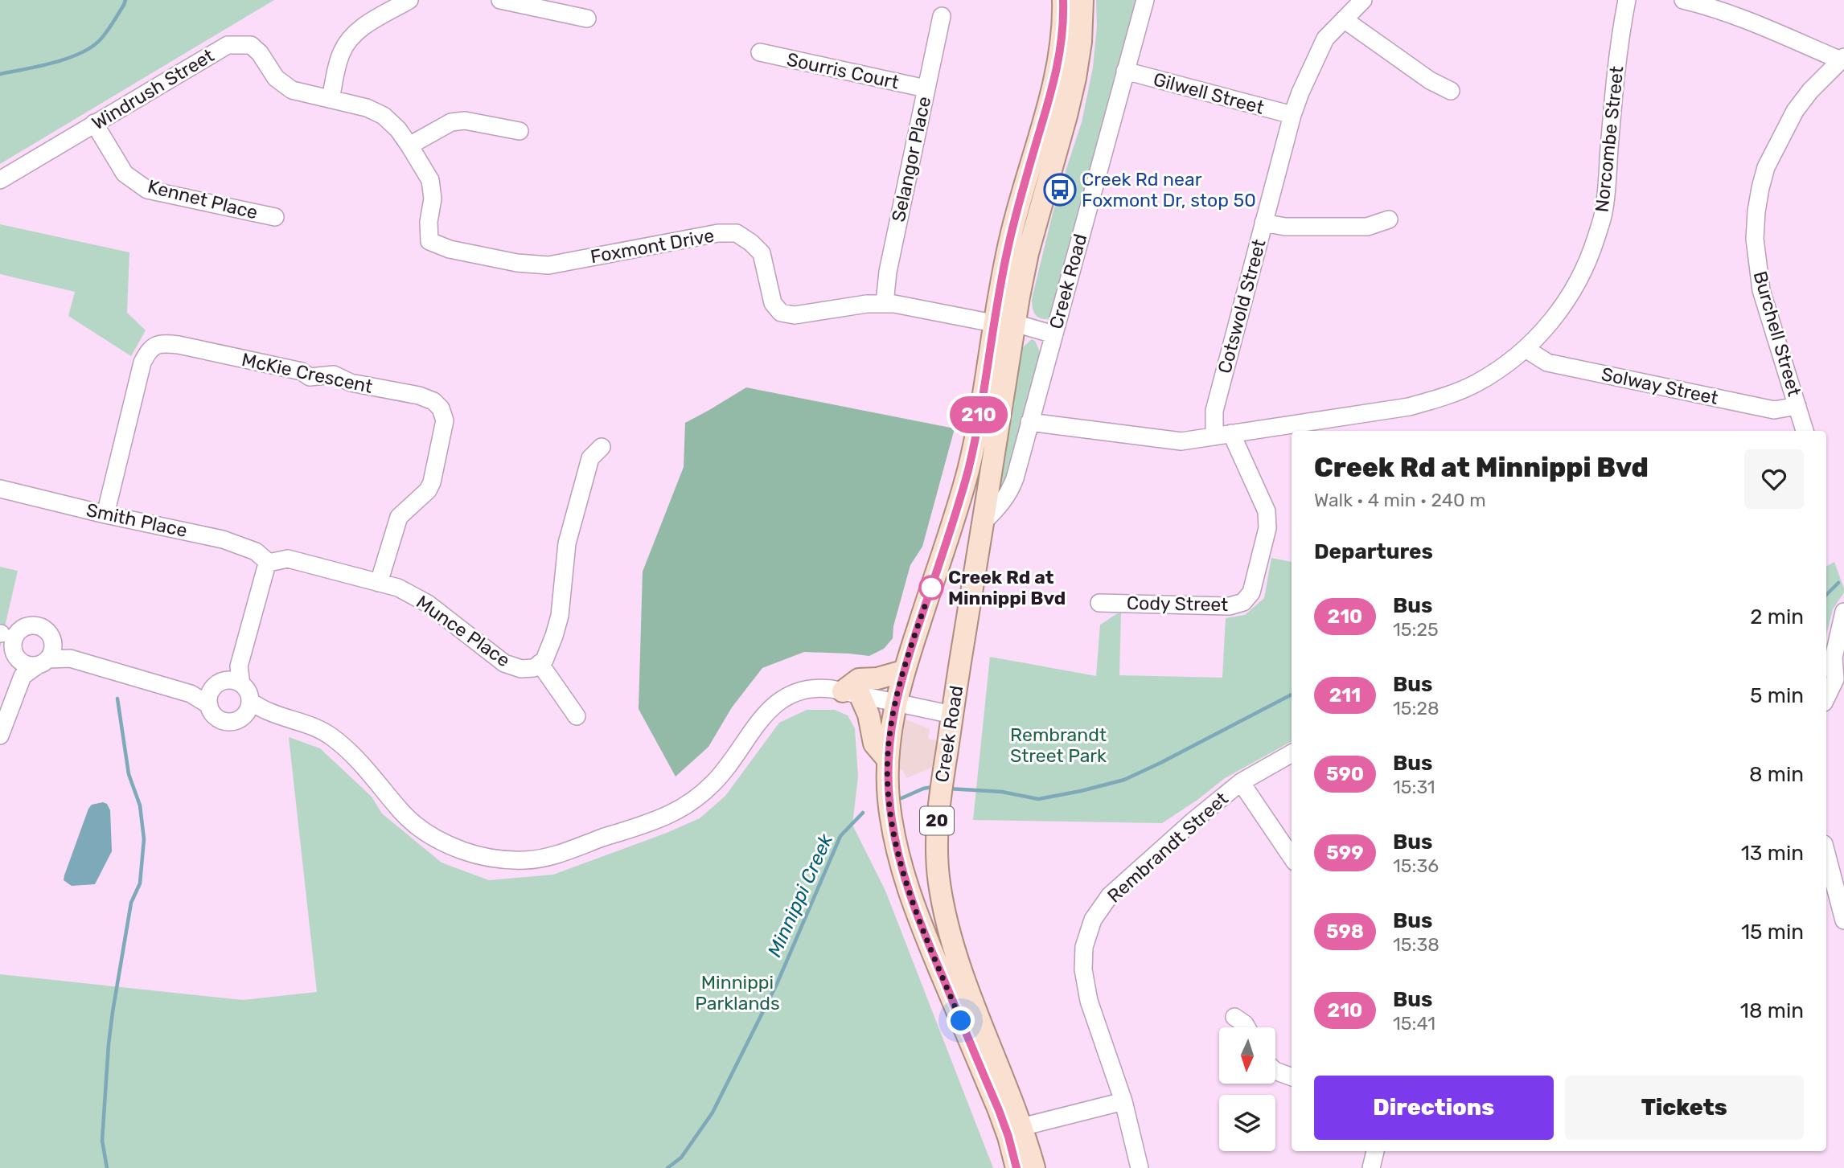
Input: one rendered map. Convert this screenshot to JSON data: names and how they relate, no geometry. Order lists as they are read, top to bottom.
{
  "streets": {
    "main road": ["Creek Road", "20"],
    "street": [
      "Sourris Court",
      "Windrush Street",
      "Gilwell Street",
      "Norcombe Street",
      "Selangor Place",
      "Kennet Place",
      "Foxmont Drive",
      "Cotswold Street",
      "Burchell Street",
      "McKie Crescent",
      "Solway Street",
      "Smith Place",
      "Cody Street",
      "Munce Place",
      "Rembrandt Street"
    ]
  },
  "crossings": [
    ["Sourris Court", "Selangor Place"],
    ["Windrush Street", "Kennet Place"],
    ["Windrush Street", "Foxmont Drive"],
    ["Gilwell Street", "Creek Road"],
    ["Gilwell Street", "Cotswold Street"],
    ["Norcombe Street", "Creek Road"],
    ["Norcombe Street", "Cotswold Street"],
    ["Norcombe Street", "Solway Street"],
    ["Norcombe Street", "Cody Street"],
    ["Selangor Place", "Foxmont Drive"],
    ["Foxmont Drive", "Creek Road"],
    ["Foxmont Drive", "20"],
    ["Cotswold Street", "Cody Street"],
    ["Burchell Street", "Solway Street"],
    ["McKie Crescent", "Smith Place"],
    ["McKie Crescent", "Munce Place"],
    ["Smith Place", "Munce Place"]
  ],
  "water": ["Minnippi Creek"],
  "parks": ["Rembrandt Street Park", "Minnippi Parklands"],
  "places": {
    "bus stop": ["Creek Rd near Foxmont Dr, stop 50"],
    "other": ["Creek Rd at Minnippi Bvd"]
  },
  "lines": ["bus line 210"],
  "north": "bottom",
  "page": {
    "on_map": "210",
    "heading": [
      ["Creek Rd at Minnippi Bvd", "Walk · 4 min · 240 m"],
      "Departures"
    ],
    "list": [
      {
        "mark": "210",
        "name": "Bus",
        "note": "15:25",
        "value": "2 min"
      },
      {
        "mark": "211",
        "name": "Bus",
        "note": "15:28",
        "value": "5 min"
      },
      {
        "mark": "590",
        "name": "Bus",
        "note": "15:31",
        "value": "8 min"
      },
      {
        "mark": "599",
        "name": "Bus",
        "note": "15:36",
        "value": "13 min"
      },
      {
        "mark": "598",
        "name": "Bus",
        "note": "15:38",
        "value": "15 min"
      },
      {
        "mark": "210",
        "name": "Bus",
        "note": "15:41",
        "value": "18 min"
      }
    ],
    "buttons": ["Directions", "Tickets"]
  }
}
